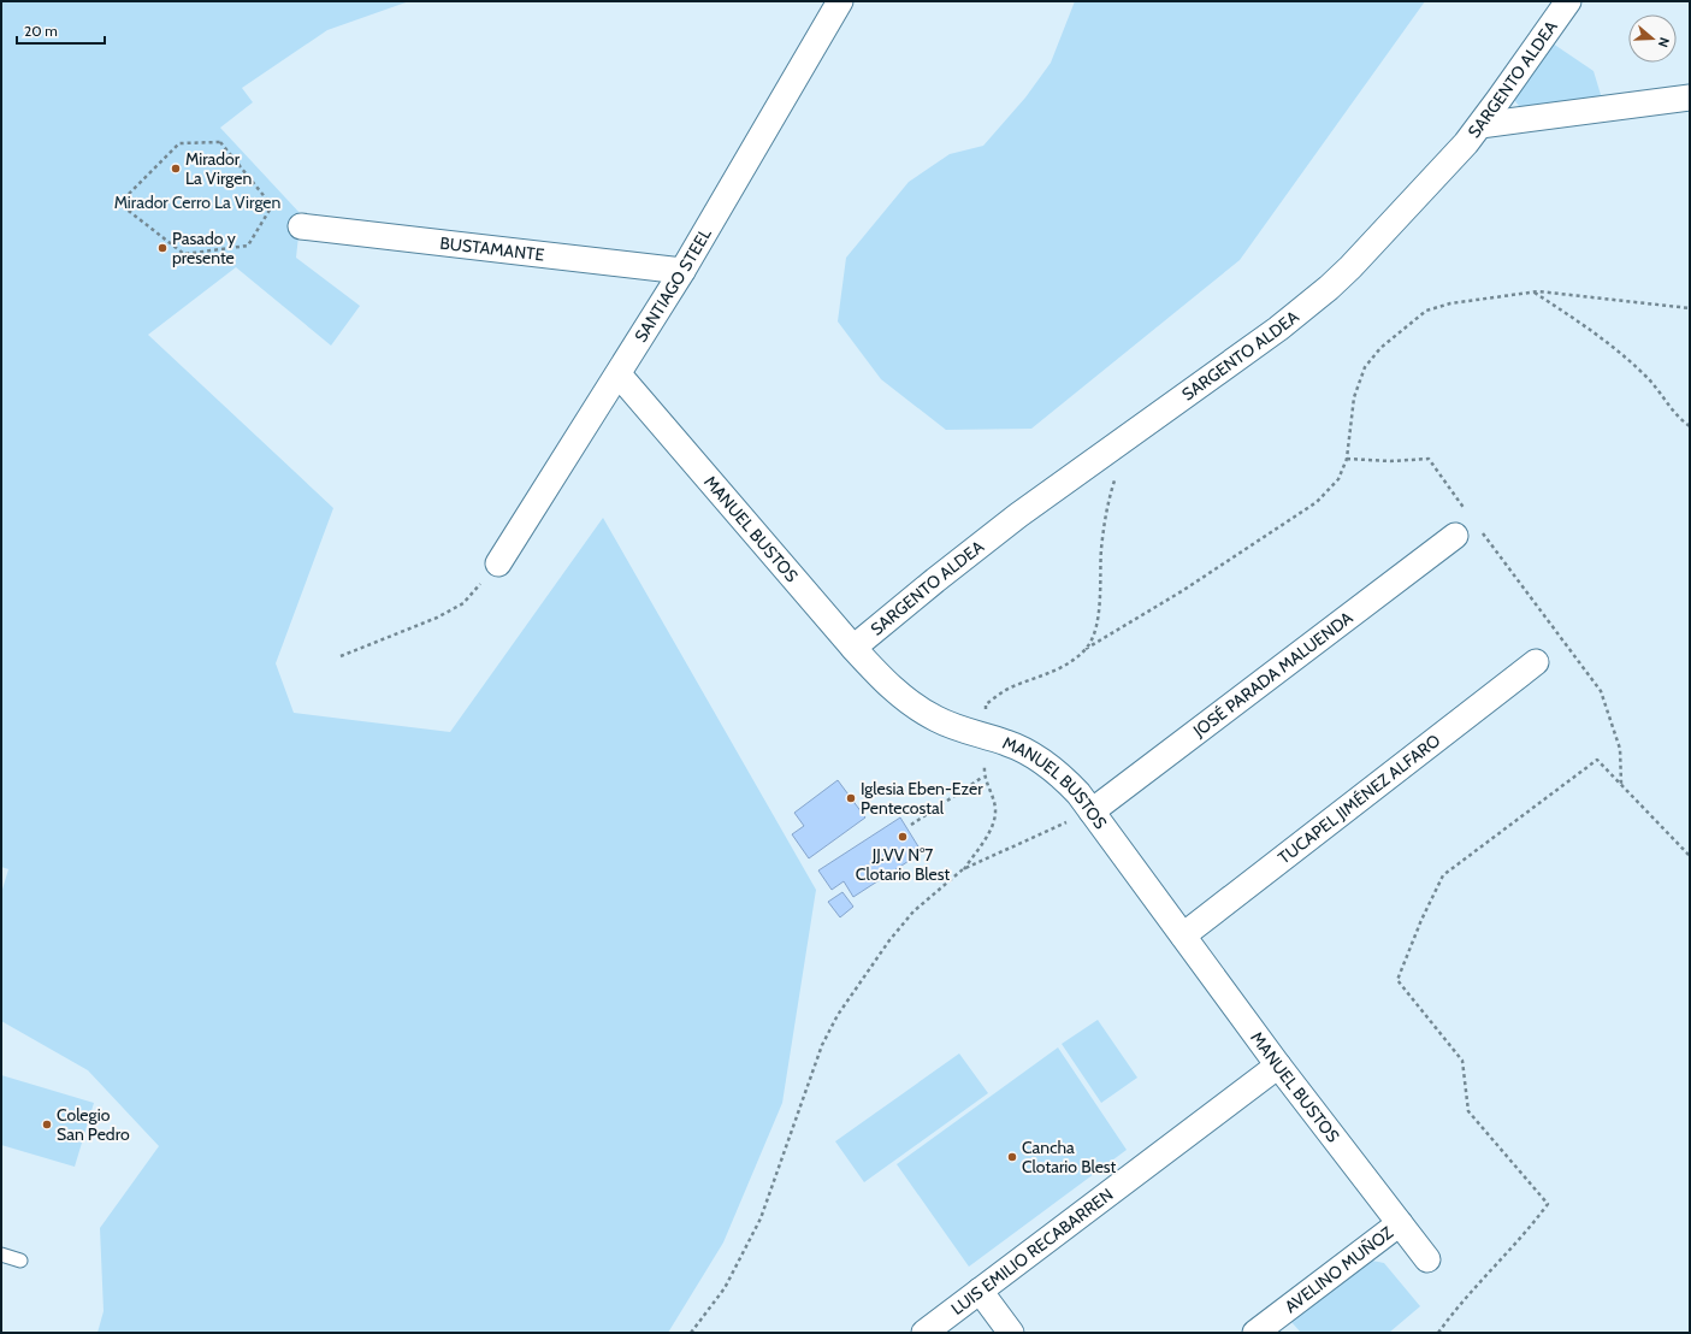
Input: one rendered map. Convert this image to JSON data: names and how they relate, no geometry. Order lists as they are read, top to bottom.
{
  "streets": {
    "street": [
      "SARGENTO ALDEA",
      "BUSTAMANTE",
      "SANTIAGO STEEL",
      "MANUEL BUSTOS",
      "JOSÉ PARADA MALUENDA",
      "TUCAPEL JIMÉNEZ ALFARO",
      "LUIS EMILIO RECABARREN",
      "AVELINO MUÑOZ"
    ]
  },
  "crossings": [
    ["SARGENTO ALDEA", "MANUEL BUSTOS"],
    ["BUSTAMANTE", "SANTIAGO STEEL"],
    ["SANTIAGO STEEL", "MANUEL BUSTOS"],
    ["MANUEL BUSTOS", "JOSÉ PARADA MALUENDA"],
    ["MANUEL BUSTOS", "TUCAPEL JIMÉNEZ ALFARO"],
    ["MANUEL BUSTOS", "LUIS EMILIO RECABARREN"],
    ["MANUEL BUSTOS", "AVELINO MUÑOZ"]
  ],
  "parks": ["Mirador Cerro La Virgen"],
  "places": [
    "Mirador La Virgen",
    "Pasado y presente",
    "Iglesia Eben-Ezer Pentecostal",
    "JJ.VV N°7 Clotario Blest",
    "Colegio San Pedro",
    "Cancha Clotario Blest"
  ],
  "scale_bar": "20 m",
  "north": "right"
}
